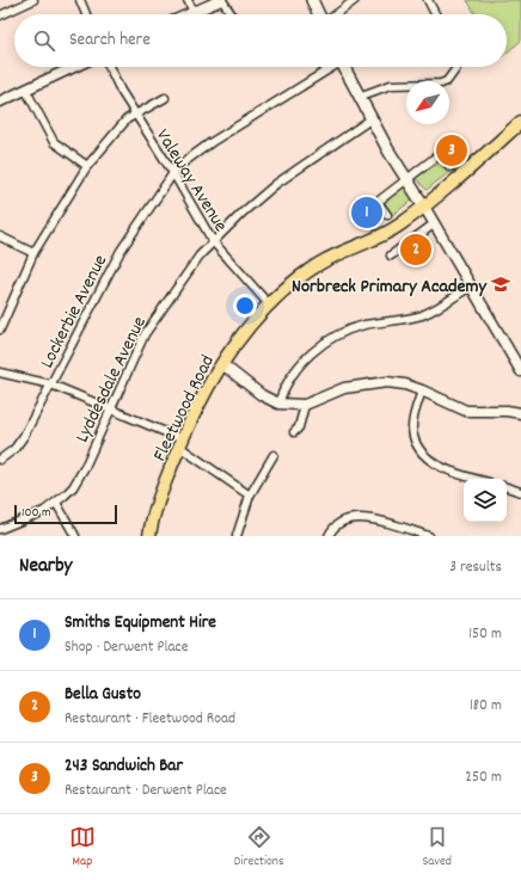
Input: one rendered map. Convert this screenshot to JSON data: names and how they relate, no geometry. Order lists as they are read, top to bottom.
{
  "streets": {
    "main road": ["Fleetwood Road"],
    "street": ["Valeway Avenue", "Lockerbie Avenue", "Lyddesdale Avenue"]
  },
  "crossings": [
    ["Valeway Avenue", "Lockerbie Avenue"],
    ["Valeway Avenue", "Lyddesdale Avenue"],
    ["Valeway Avenue", "Fleetwood Road"]
  ],
  "places": {
    "school or university": ["Norbreck Primary Academy"]
  },
  "scale_bar": "100 m",
  "north": "bottom left",
  "page": {
    "search": "Search here",
    "pins": ["3", "1", "2"],
    "scale": "100 m",
    "heading": ["Nearby", "3 results"],
    "list": [
      {
        "mark": "1",
        "name": "Smiths Equipment Hire",
        "note": "Shop · Derwent Place",
        "value": "150 m"
      },
      {
        "mark": "2",
        "name": "Bella Gusto",
        "note": "Restaurant · Fleetwood Road",
        "value": "180 m"
      },
      {
        "mark": "3",
        "name": "243 Sandwich Bar",
        "note": "Restaurant · Derwent Place",
        "value": "250 m"
      }
    ],
    "nav": ["Map", "Directions", "Saved"]
  }
}
